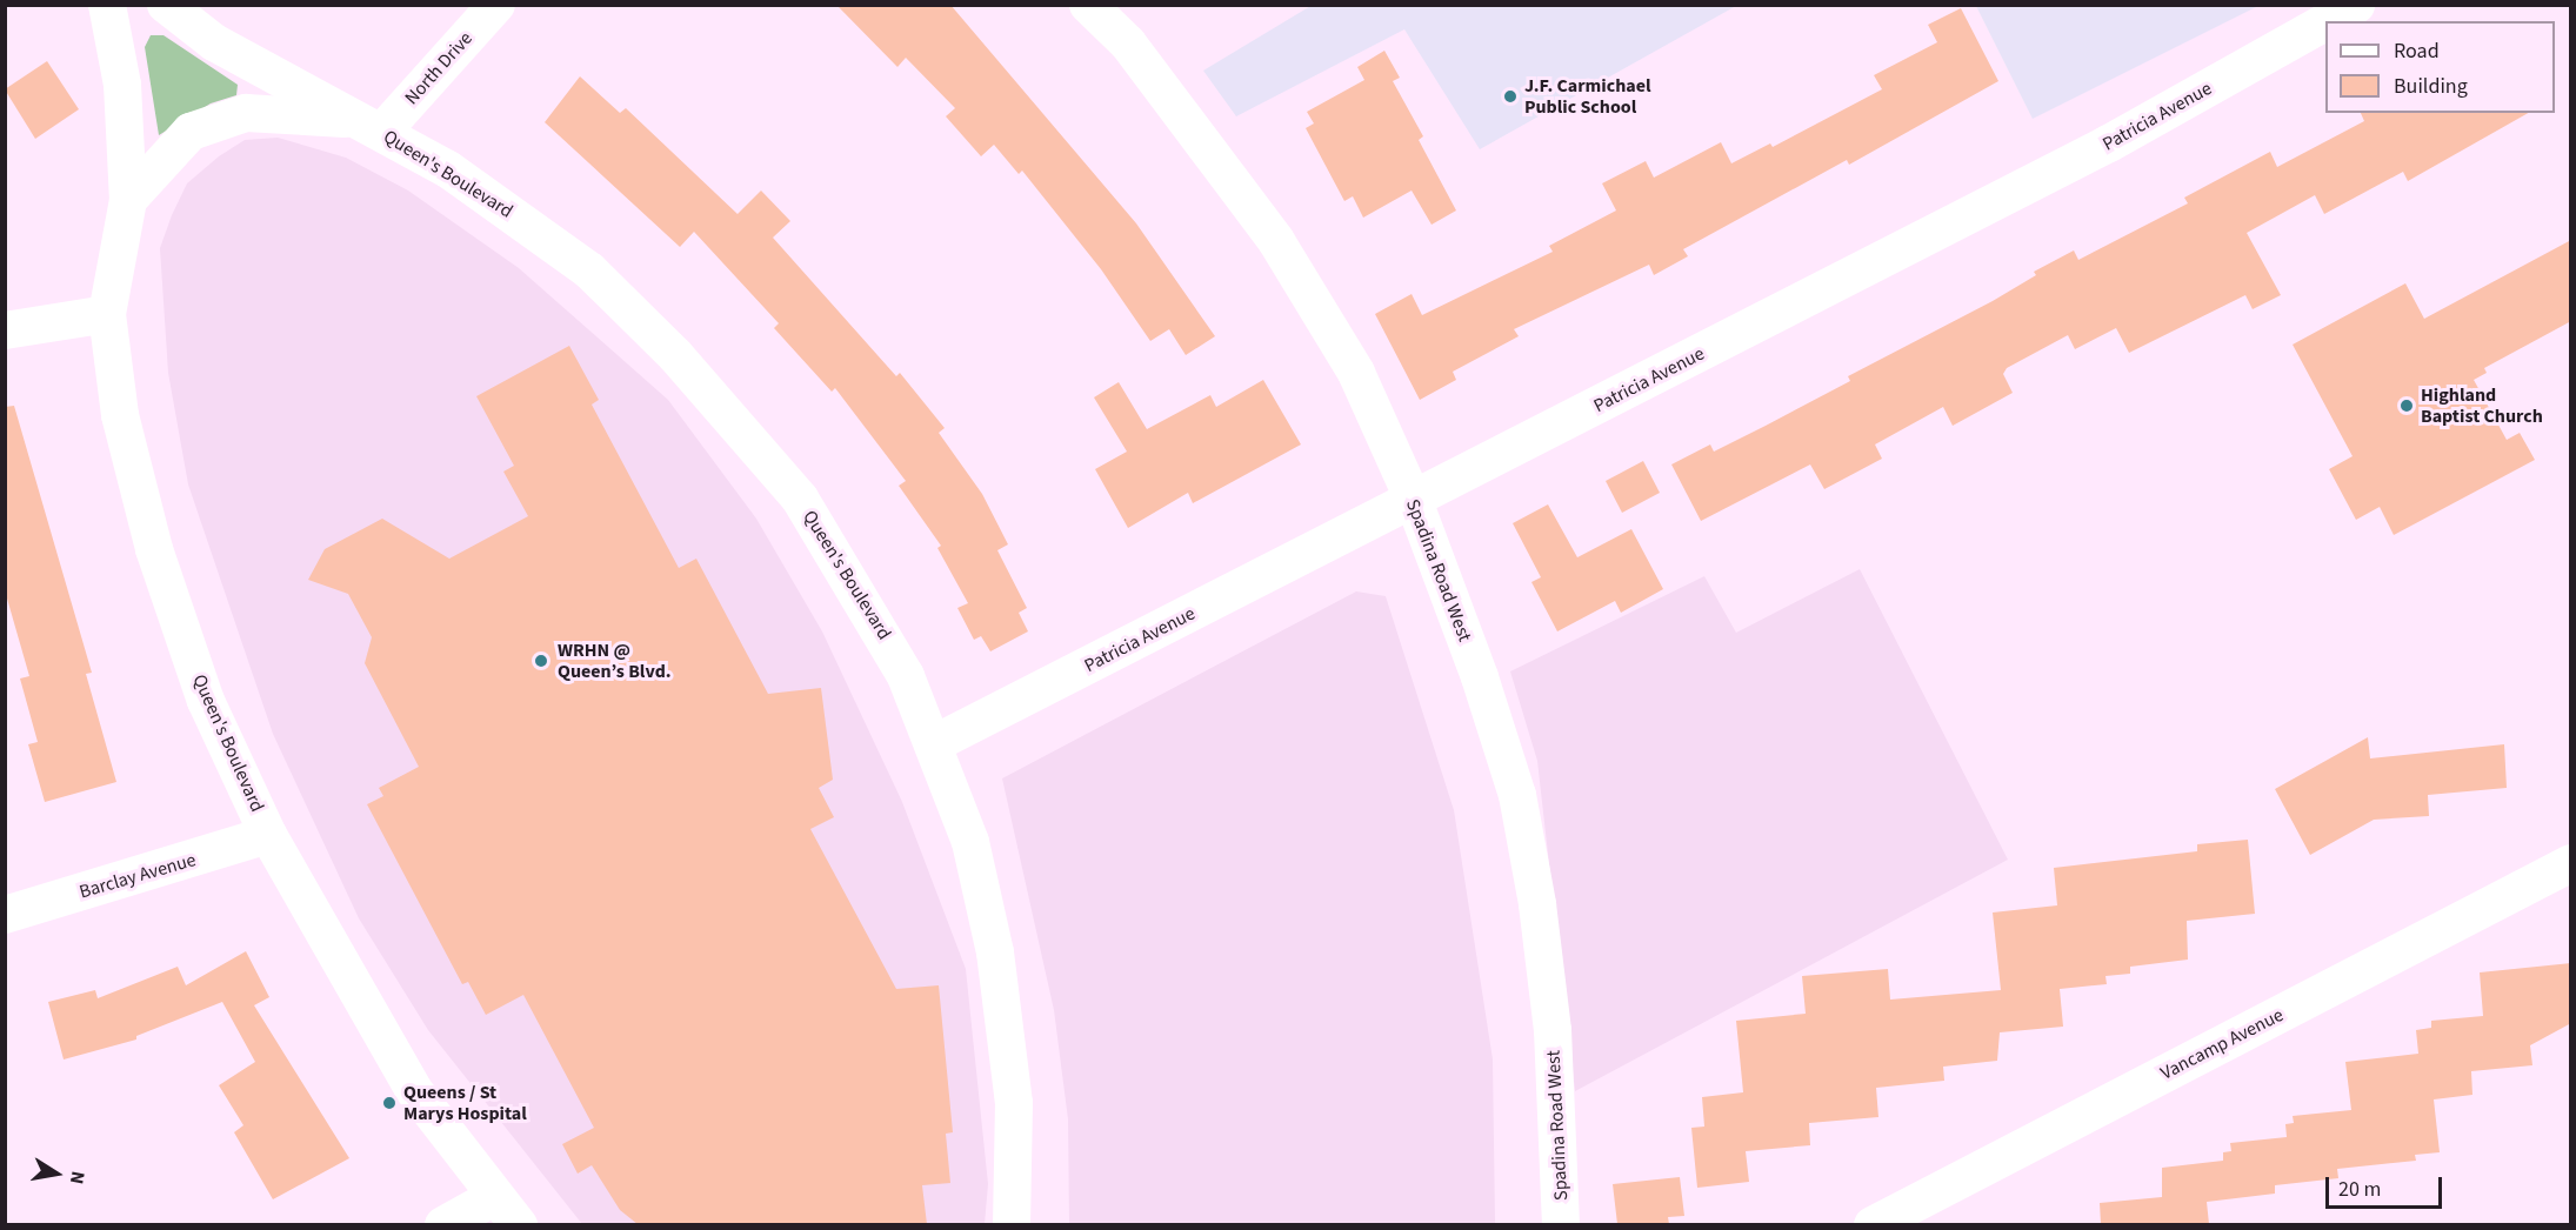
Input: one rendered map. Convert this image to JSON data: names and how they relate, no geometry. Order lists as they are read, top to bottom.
{
  "streets": {
    "street": [
      "North Drive",
      "Patricia Avenue",
      "Queen's Boulevard",
      "Spadina Road West",
      "Barclay Avenue",
      "Vancamp Avenue"
    ]
  },
  "crossings": [
    ["North Drive", "Queen's Boulevard"],
    ["Patricia Avenue", "Queen's Boulevard"],
    ["Patricia Avenue", "Spadina Road West"],
    ["Queen's Boulevard", "Barclay Avenue"]
  ],
  "places": [
    "J.F. Carmichael Public School",
    "Highland Baptist Church",
    "WRHN @ Queen’s Blvd.",
    "Queens / St Marys Hospital"
  ],
  "legend": ["Road", "Building"],
  "scale_bar": "20 m",
  "north": "right"
}
